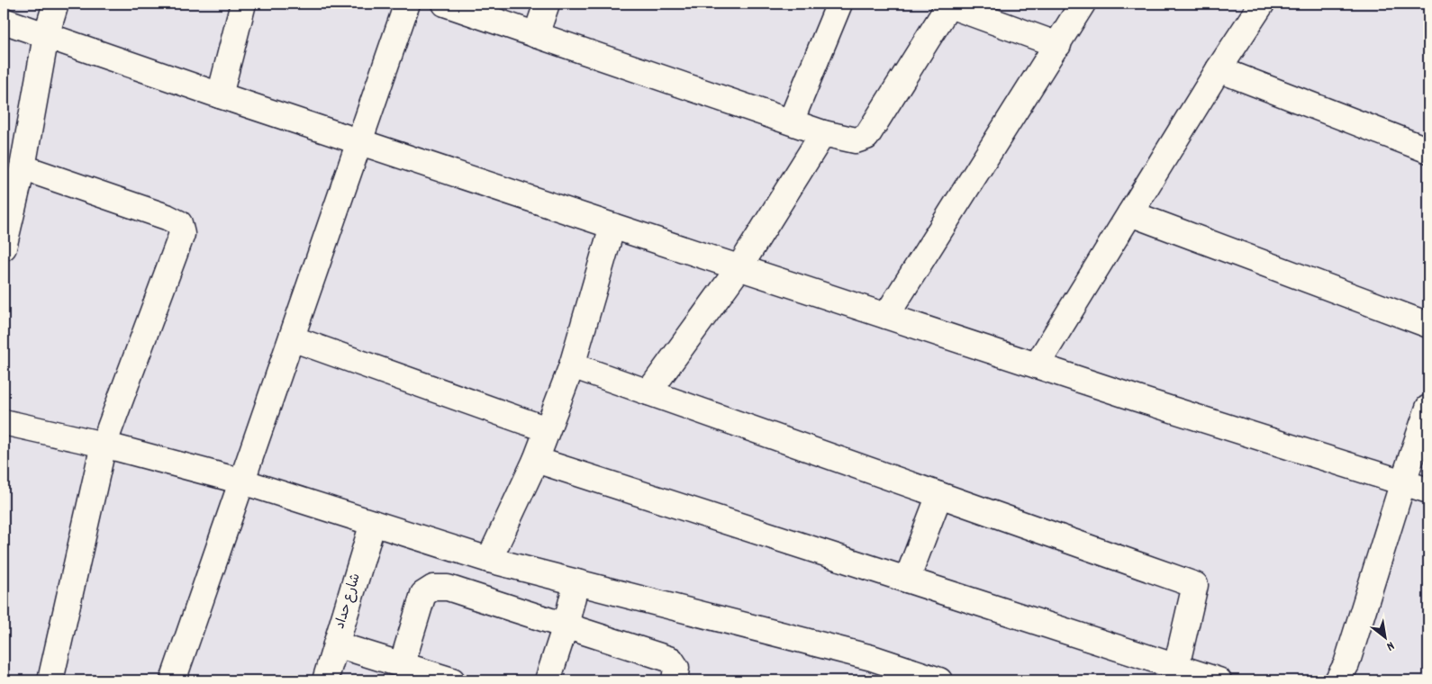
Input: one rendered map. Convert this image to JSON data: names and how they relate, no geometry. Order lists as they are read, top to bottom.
{
  "streets": {
    "street": ["شارع حداد"]
  },
  "north": "bottom right"
}
